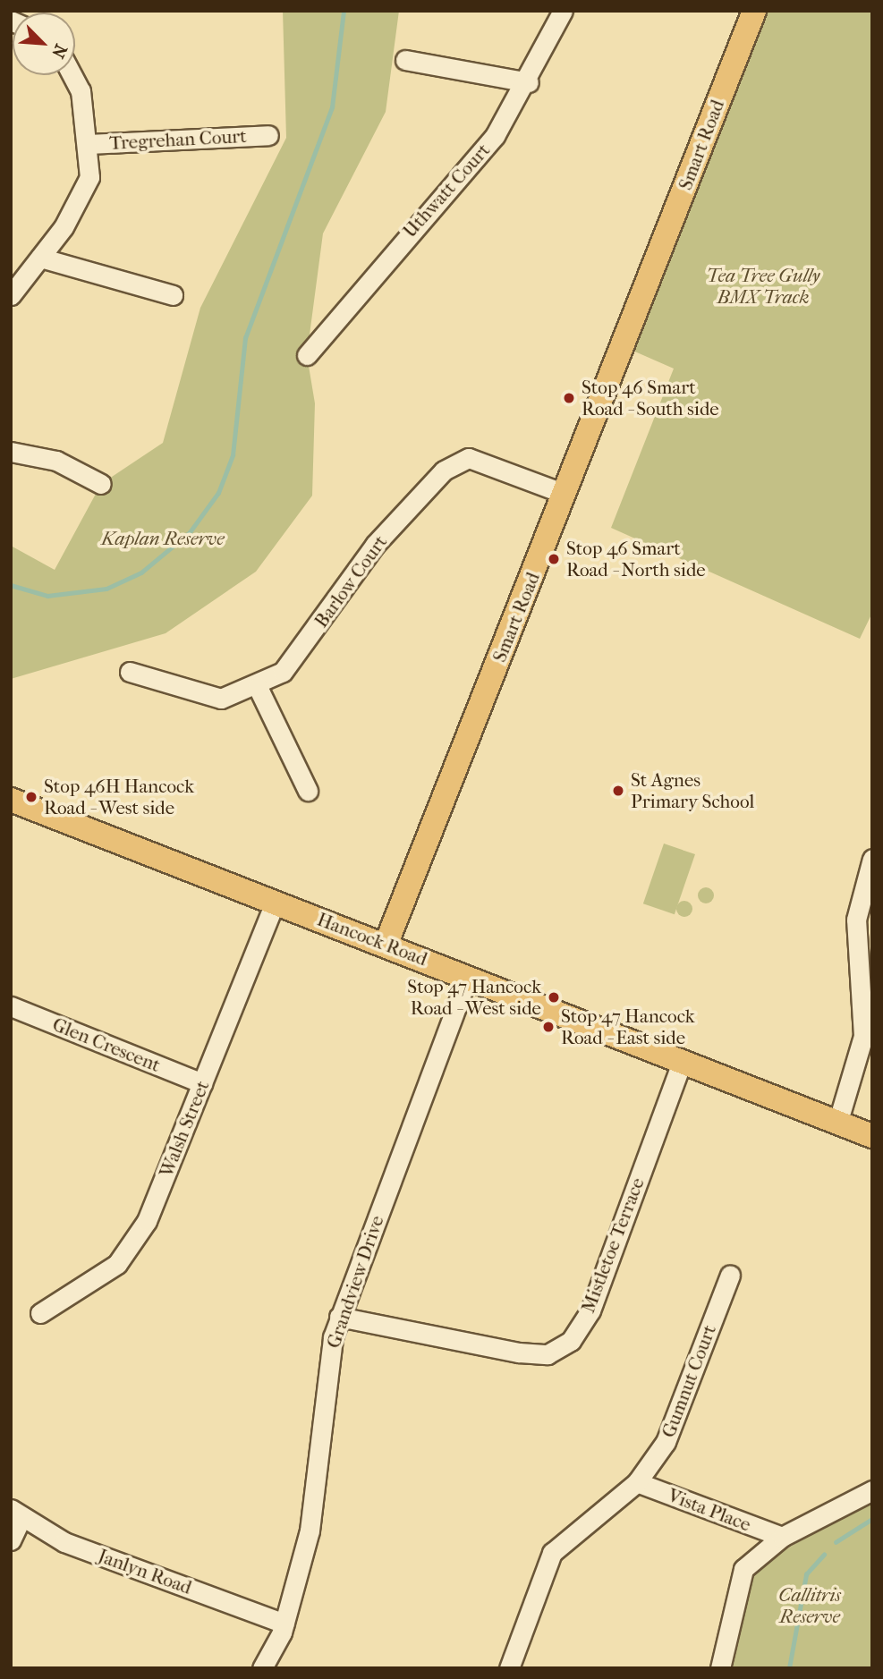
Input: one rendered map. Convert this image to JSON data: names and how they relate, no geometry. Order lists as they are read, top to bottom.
{
  "streets": {
    "main road": ["Smart Road", "Hancock Road"],
    "street": [
      "Tregrehan Court",
      "Uthwatt Court",
      "Barlow Court",
      "Glen Crescent",
      "Walsh Street",
      "Mistletoe Terrace",
      "Grandview Drive",
      "Gumnut Court",
      "Vista Place",
      "Janlyn Road"
    ]
  },
  "crossings": [
    ["Smart Road", "Barlow Court"],
    ["Smart Road", "Hancock Road"],
    ["Hancock Road", "Walsh Street"],
    ["Hancock Road", "Mistletoe Terrace"],
    ["Hancock Road", "Grandview Drive"],
    ["Glen Crescent", "Walsh Street"],
    ["Mistletoe Terrace", "Grandview Drive"],
    ["Grandview Drive", "Janlyn Road"],
    ["Gumnut Court", "Vista Place"]
  ],
  "parks": ["Tea Tree Gully BMX Track", "Kaplan Reserve", "Callitris Reserve"],
  "places": [
    "Stop 46 Smart Road - South side",
    "Stop 46 Smart Road - North side",
    "St Agnes Primary School",
    "Stop 46H Hancock Road - West side",
    "Stop 47 Hancock Road - West side",
    "Stop 47 Hancock Road - East side"
  ],
  "north": "bottom right"
}
